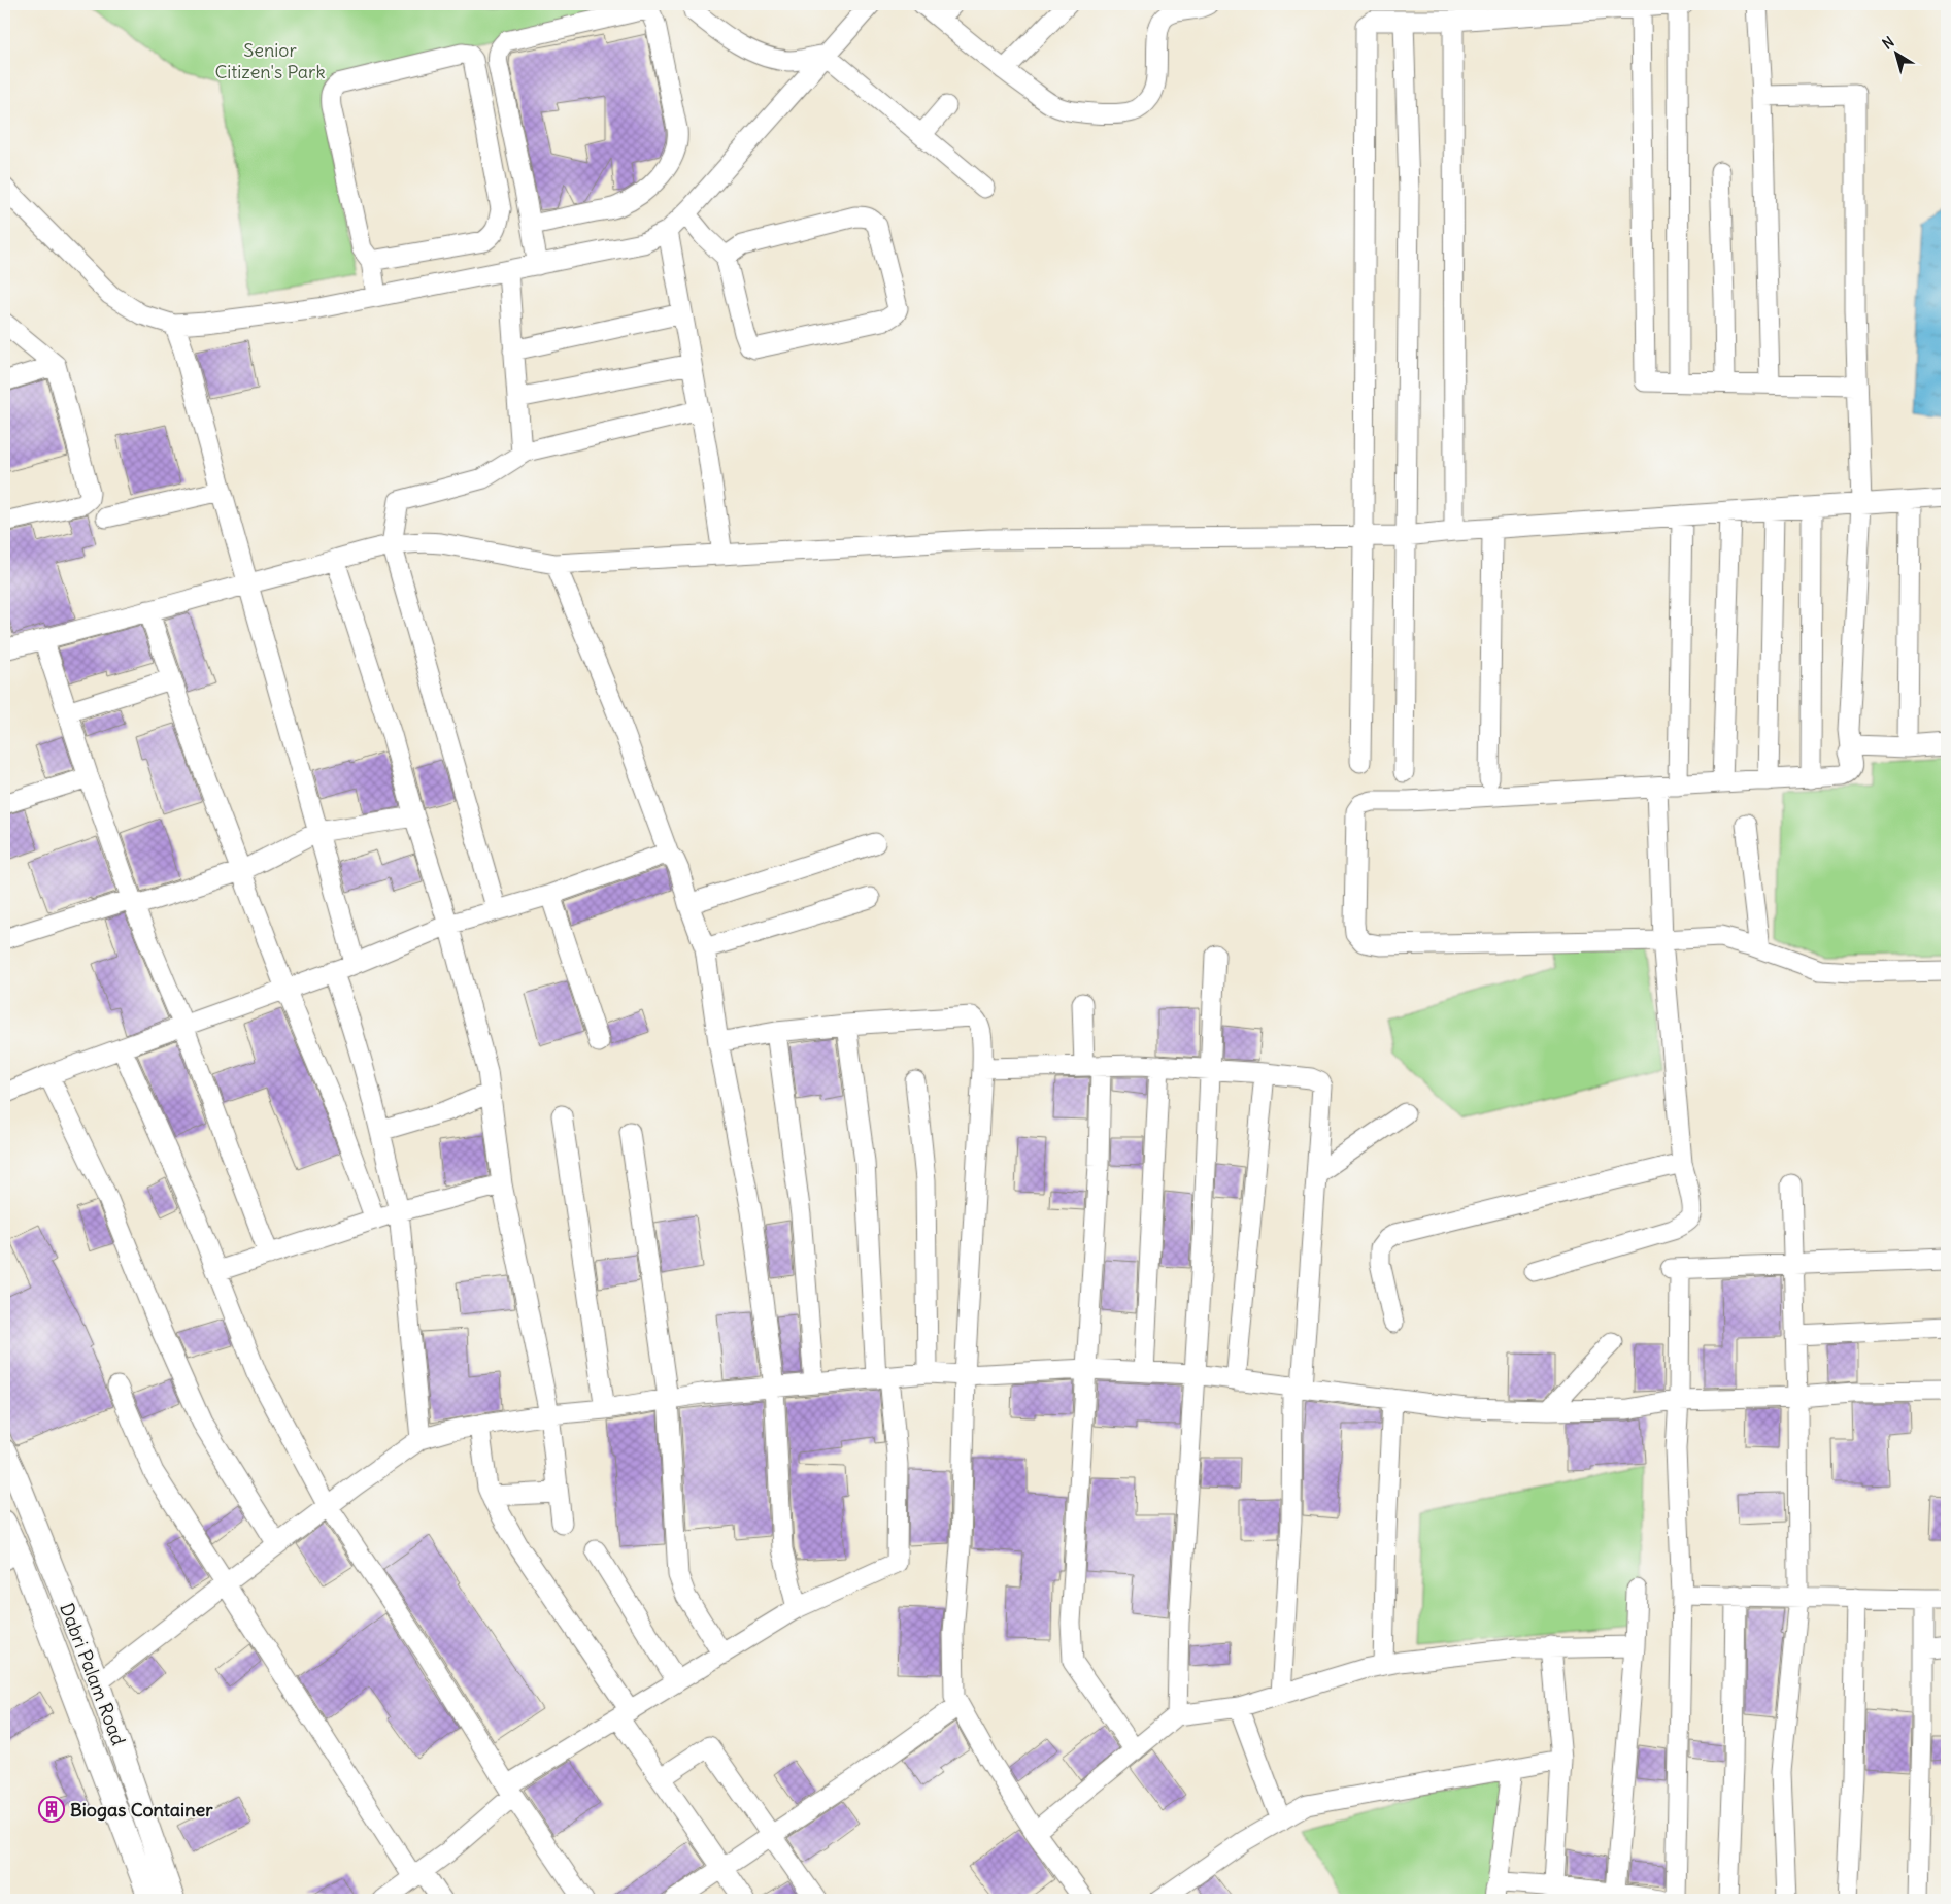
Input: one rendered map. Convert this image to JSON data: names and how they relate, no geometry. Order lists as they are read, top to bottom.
{
  "streets": {
    "main road": ["Dabri Palam Road"]
  },
  "parks": ["Senior Citizen's Park"],
  "places": {
    "building": ["Biogas Container"]
  },
  "north": "top left"
}
